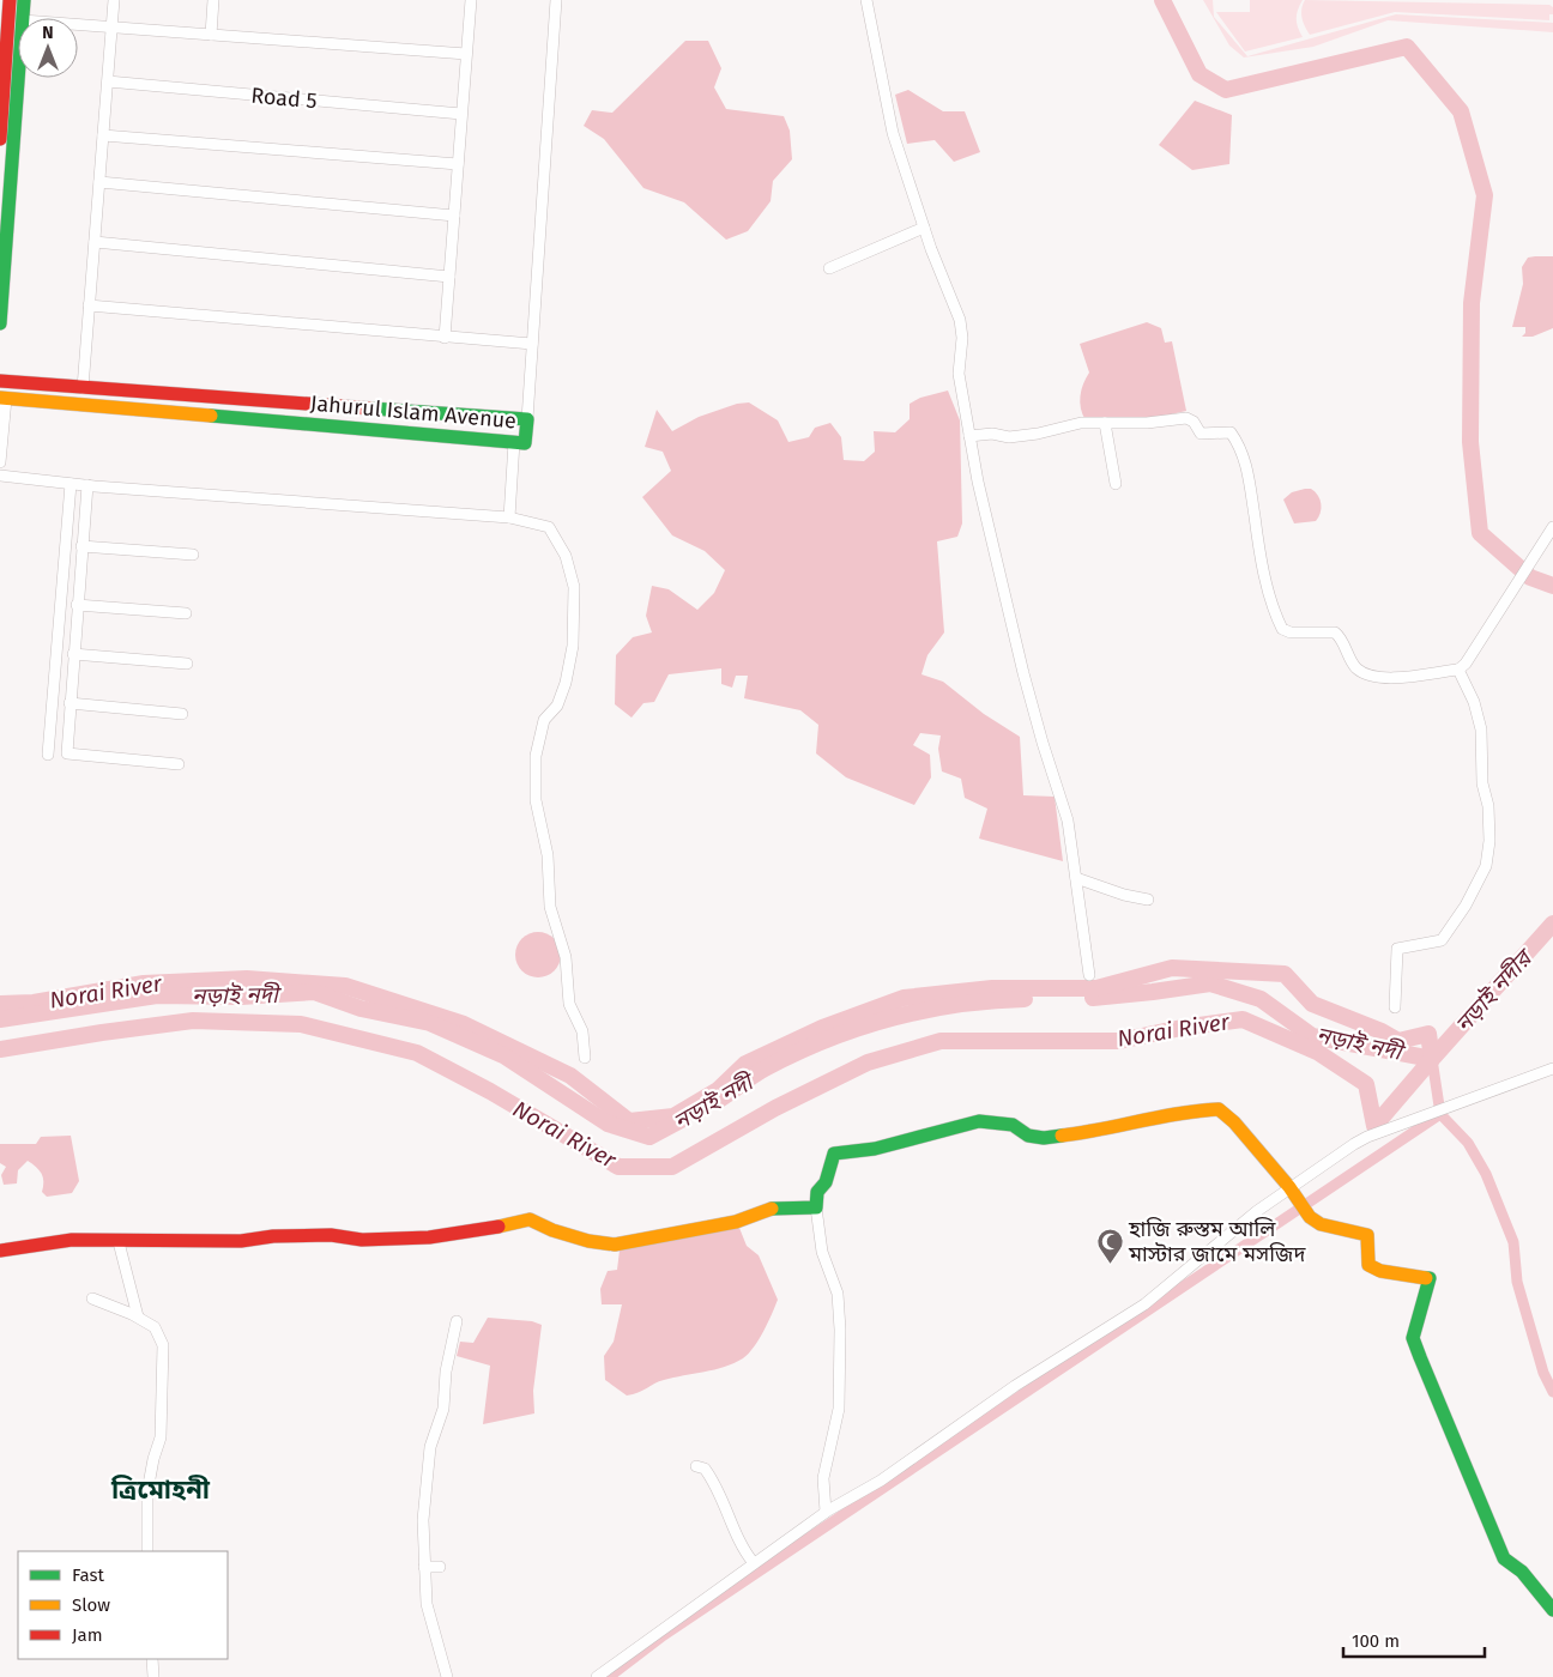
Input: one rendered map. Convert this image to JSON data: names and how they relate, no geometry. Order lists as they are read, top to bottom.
{
  "streets": {
    "street": ["Road 5", "Jahurul Islam Avenue"]
  },
  "districts": ["ত্রিমোহনী"],
  "water": ["Norai River", "নড়াই নদীর", "নড়াই নদী"],
  "places": {
    "mosque": ["হাজি রুস্তম আলি মাস্টার জামে মসজিদ"]
  },
  "legend": ["Fast", "Slow", "Jam"],
  "scale_bar": "100 m",
  "north": "top"
}
